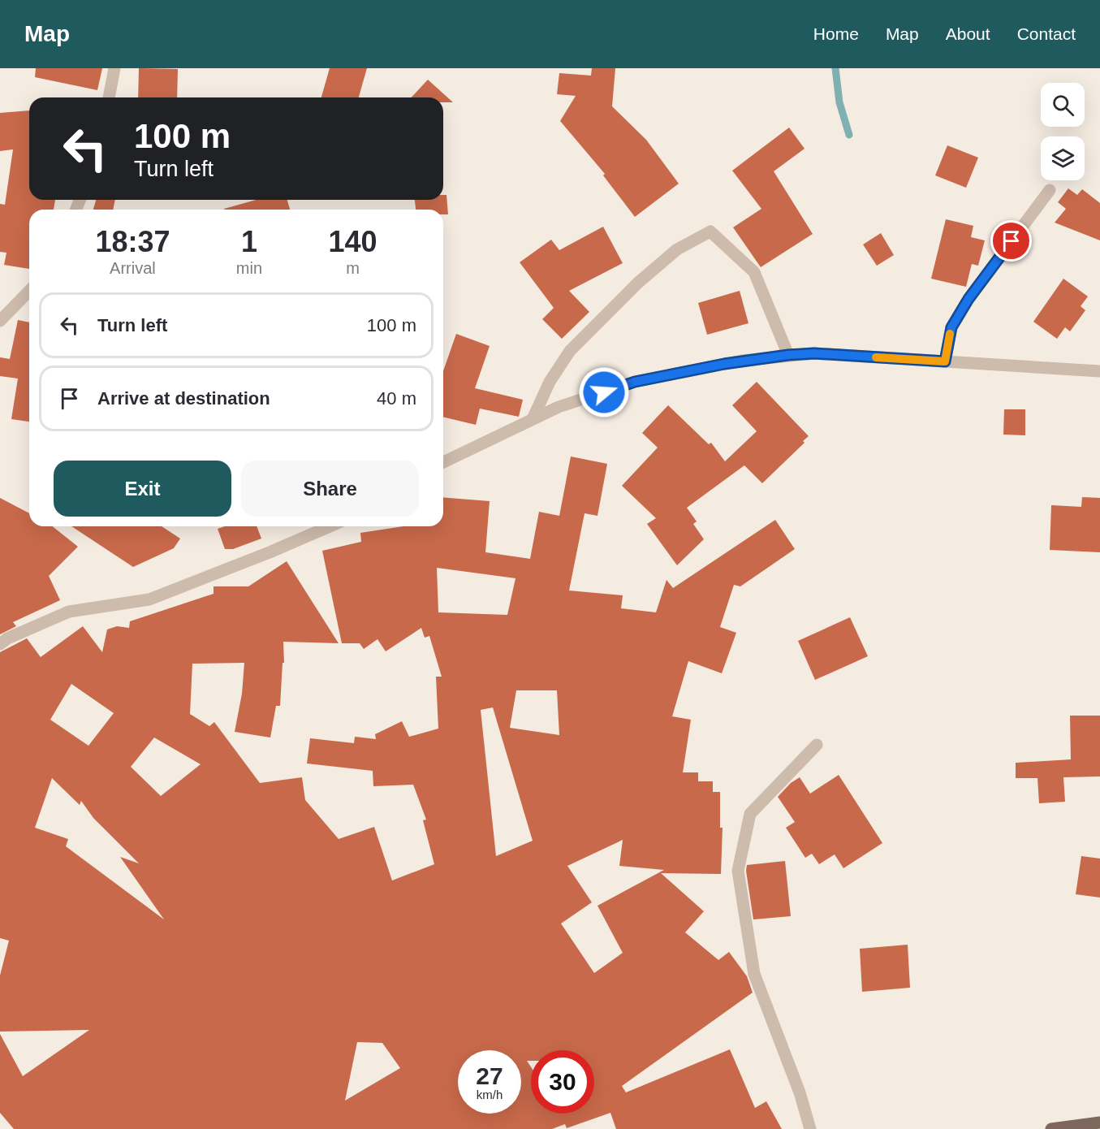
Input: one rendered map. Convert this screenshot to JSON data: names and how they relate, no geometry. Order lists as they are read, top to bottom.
{
  "page": {
    "header": "Map",
    "nav": [
      "Home",
      "Map",
      "About",
      "Contact"
    ],
    "turn": ["100 m", "Turn left"],
    "eta": [
      "18:37",
      "Arrival",
      "1",
      "min",
      "140",
      "m"
    ],
    "list": [
      {
        "name": "Turn left",
        "value": "100 m"
      },
      {
        "name": "Arrive at destination",
        "value": "40 m"
      }
    ],
    "buttons": ["Exit", "Share"],
    "speed": "27 km/h",
    "limit": "30"
  }
}
